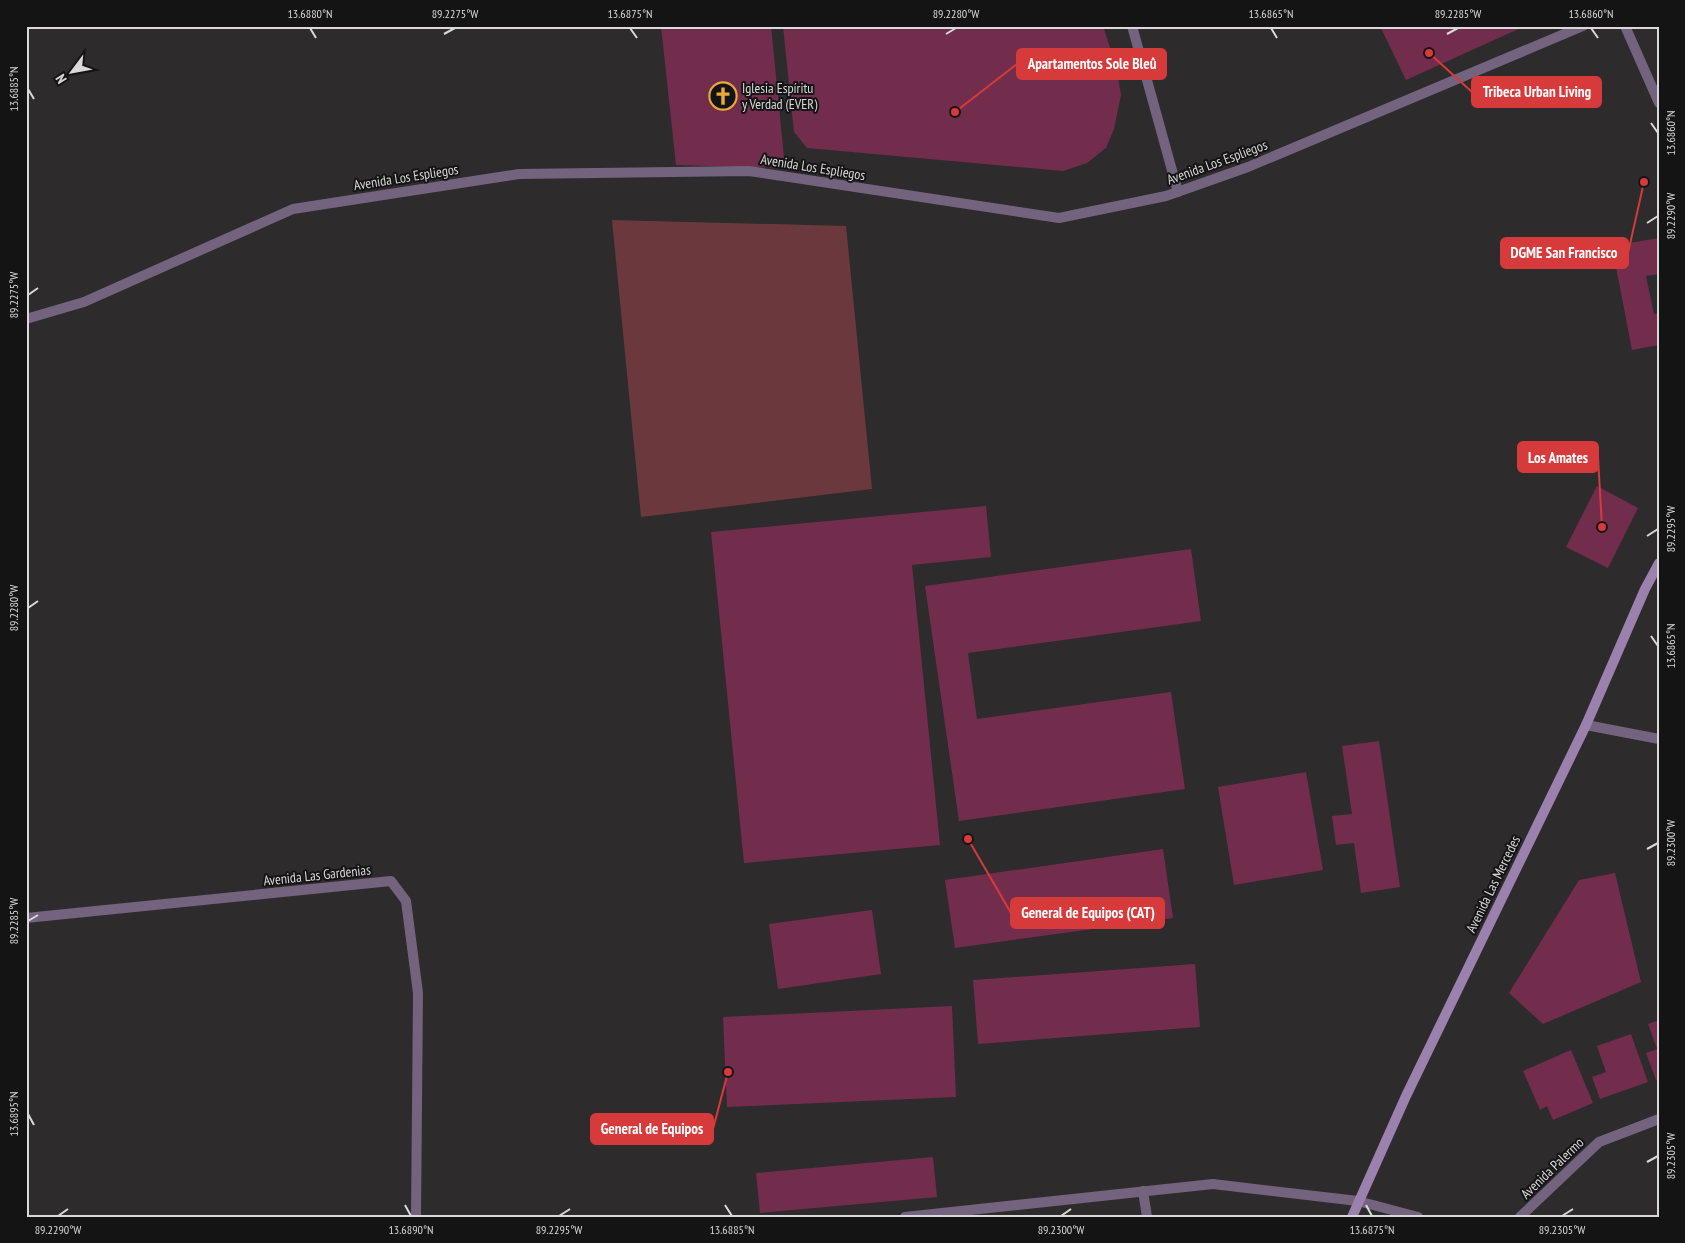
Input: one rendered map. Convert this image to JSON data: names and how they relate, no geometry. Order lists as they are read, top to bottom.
{
  "streets": {
    "street": [
      "Avenida Los Espliegos",
      "Avenida Las Gardenias",
      "Avenida Las Mercedes",
      "Avenida Palermo"
    ]
  },
  "places": {
    "other": [
      "Tribeca Urban Living",
      "Apartamentos Sole Bleû",
      "DGME San Francisco",
      "Los Amates",
      "General de Equipos (CAT)",
      "General de Equipos"
    ],
    "church": ["Iglesia Espíritu y Verdad (EVER)"]
  },
  "north": "bottom left",
  "coordinates": [
    "13.6880°N",
    "89.2275°W",
    "13.6875°N",
    "89.2280°W",
    "13.6865°N",
    "89.2285°W",
    "13.6860°N",
    "13.6885°N",
    "89.2290°W",
    "89.2295°W",
    "89.2300°W",
    "13.6895°N",
    "89.2305°W",
    "13.6890°N"
  ]
}
